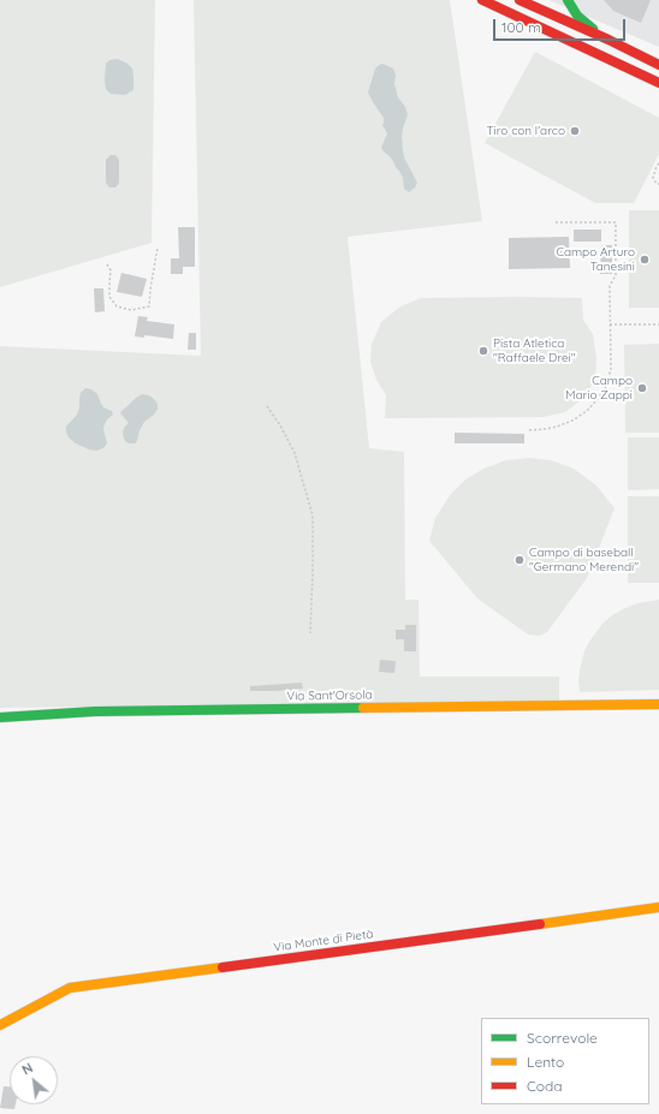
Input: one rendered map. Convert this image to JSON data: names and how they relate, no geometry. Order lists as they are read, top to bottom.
{
  "streets": {
    "street": ["Via Sant'Orsola", "Via Monte di Pietà"]
  },
  "places": [
    "Tiro con l'arco",
    "Campo Arturo Tanesini",
    "Pista Atletica \"Raffaele Drei\"",
    "Campo Mario Zappi",
    "Campo di baseball \"Germano Merendi\""
  ],
  "legend": ["Scorrevole", "Lento", "Coda"],
  "scale_bar": "100 m",
  "north": "top left"
}
